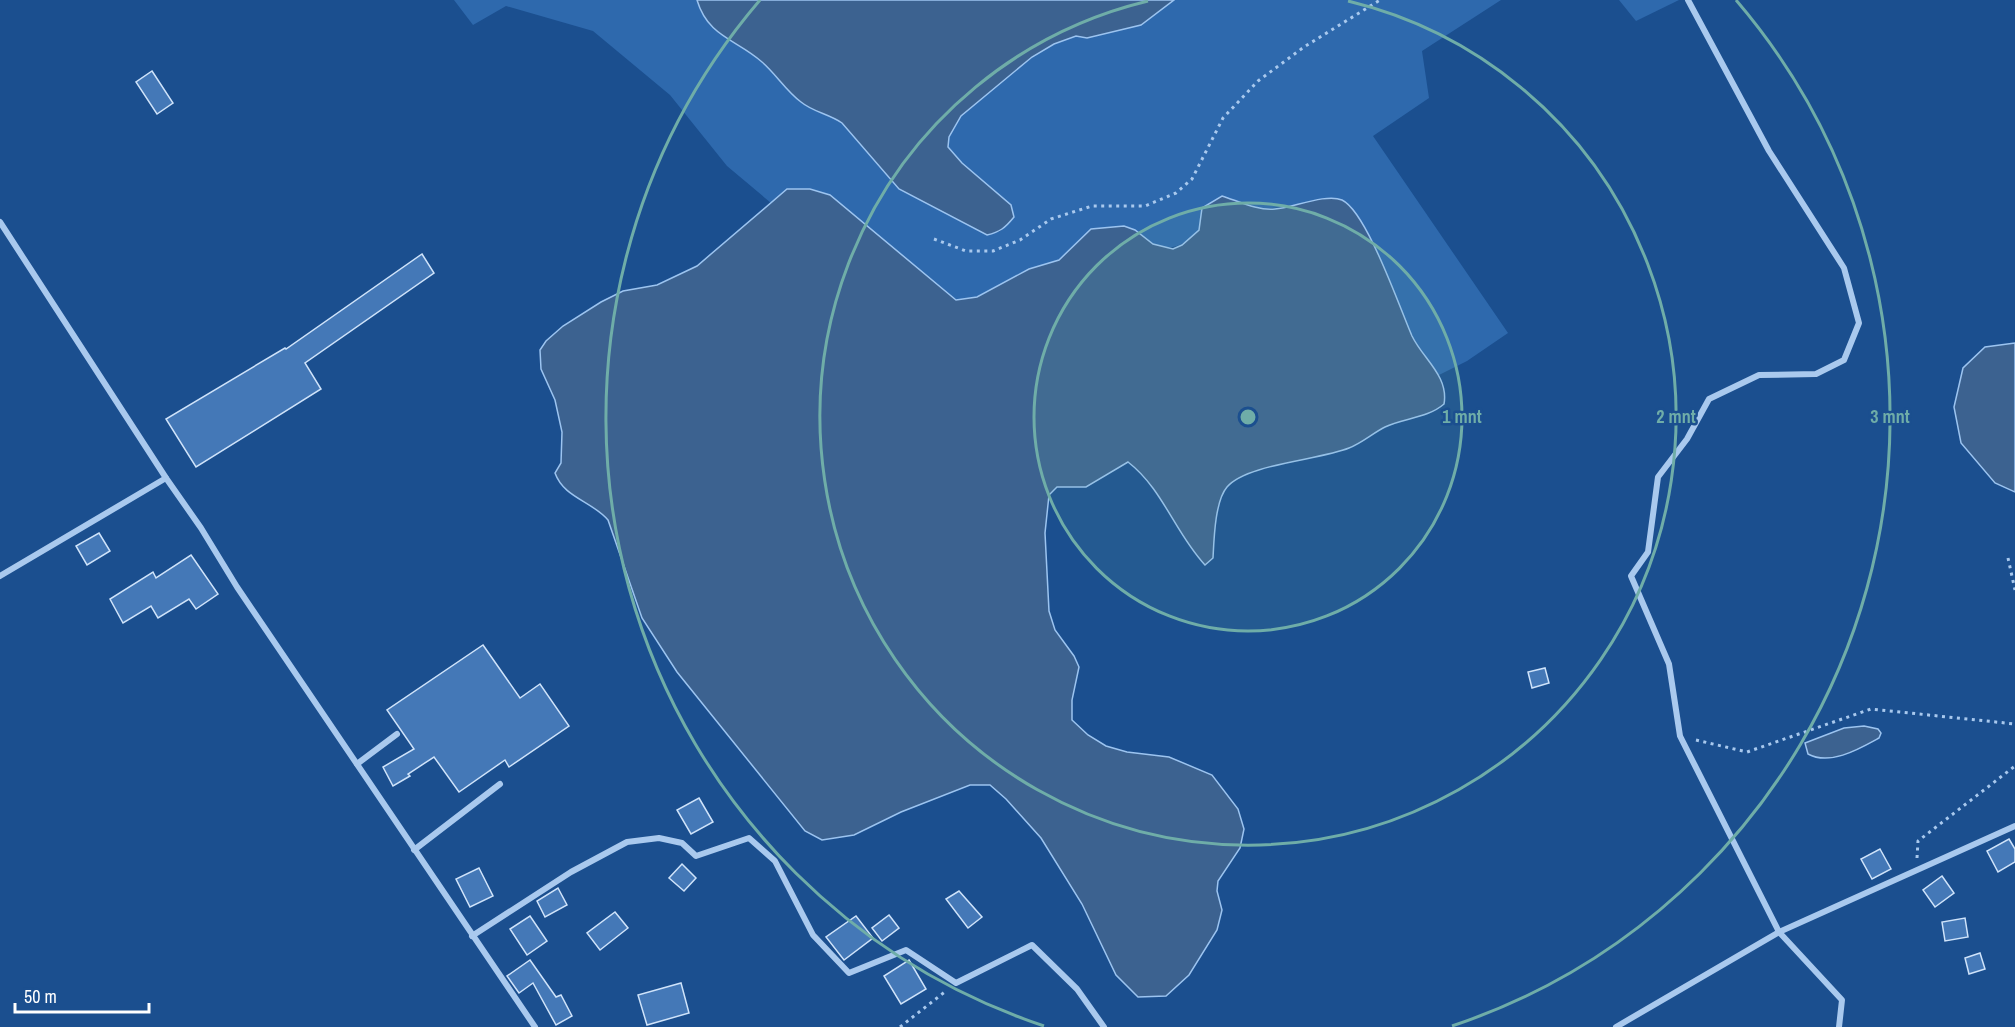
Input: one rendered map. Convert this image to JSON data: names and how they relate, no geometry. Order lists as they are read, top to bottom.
{
  "scale_bar": "50 m",
  "rings": ["1 mnt", "2 mnt", "3 mnt"]
}
